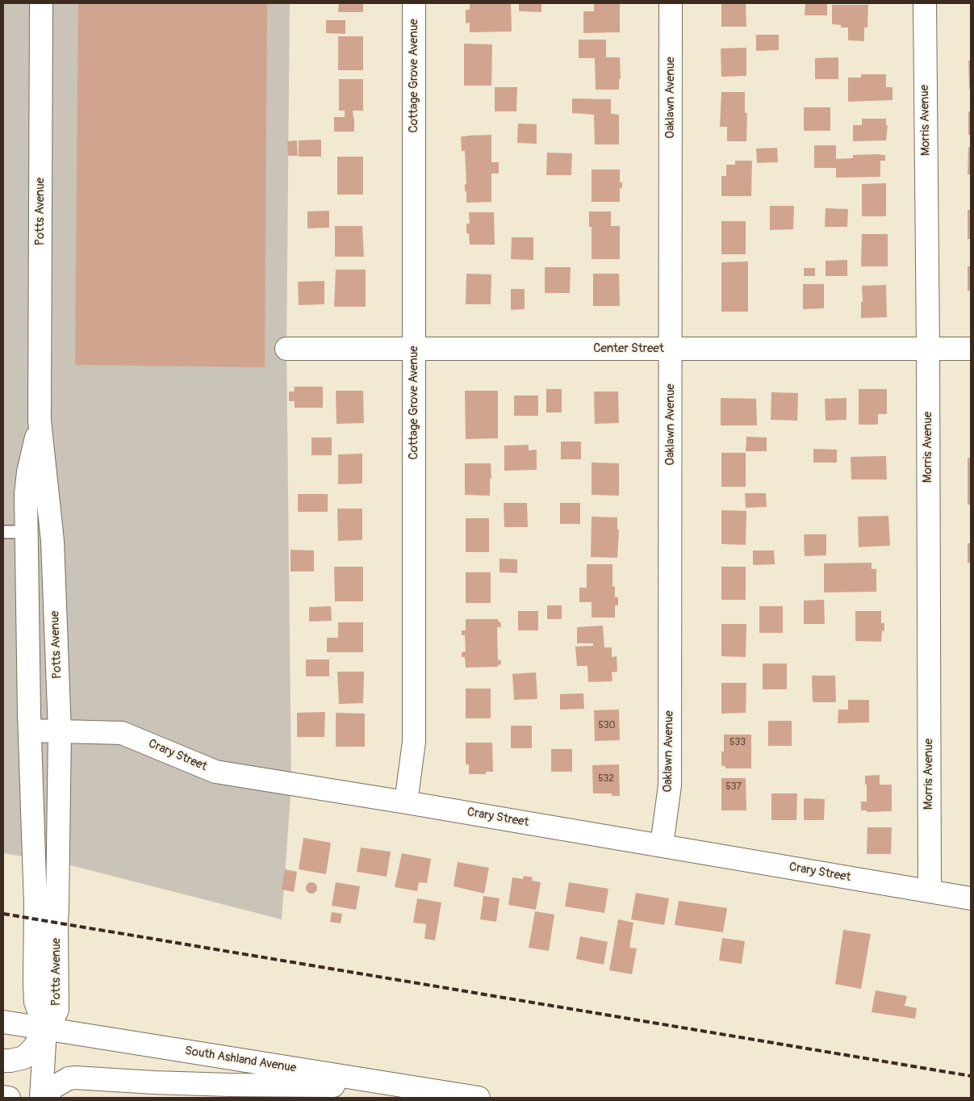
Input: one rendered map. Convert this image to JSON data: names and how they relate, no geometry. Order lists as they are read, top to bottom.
{
  "streets": {
    "street": [
      "Cottage Grove Avenue",
      "Oaklawn Avenue",
      "Morris Avenue",
      "Potts Avenue",
      "Center Street",
      "Crary Street",
      "South Ashland Avenue"
    ]
  },
  "crossings": [
    ["Cottage Grove Avenue", "Center Street"],
    ["Cottage Grove Avenue", "Crary Street"],
    ["Oaklawn Avenue", "Center Street"],
    ["Oaklawn Avenue", "Crary Street"],
    ["Morris Avenue", "Center Street"],
    ["Morris Avenue", "Crary Street"],
    ["Potts Avenue", "Crary Street"],
    ["Potts Avenue", "South Ashland Avenue"]
  ],
  "house_numbers": [
    "530",
    "533",
    "532",
    "537"
  ]
}
